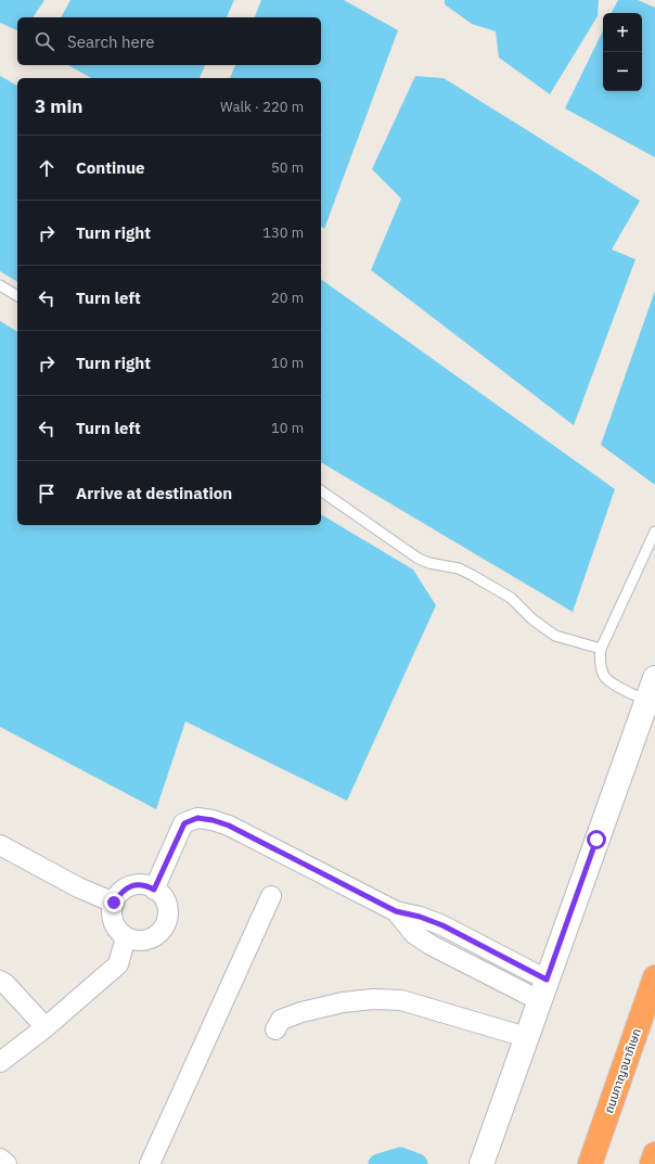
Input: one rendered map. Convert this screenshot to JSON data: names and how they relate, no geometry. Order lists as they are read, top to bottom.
{
  "streets": {
    "highway": ["ถนนกาญจนาภิเษก"]
  },
  "page": {
    "map_buttons": ["+", "−"],
    "search": "Search here",
    "heading": ["3 min", "Walk · 220 m"],
    "list": [
      ["Continue", "50 m"],
      ["Turn right", "130 m"],
      ["Turn left", "20 m"],
      ["Turn right", "10 m"],
      ["Turn left", "10 m"],
      "Arrive at destination"
    ]
  }
}
